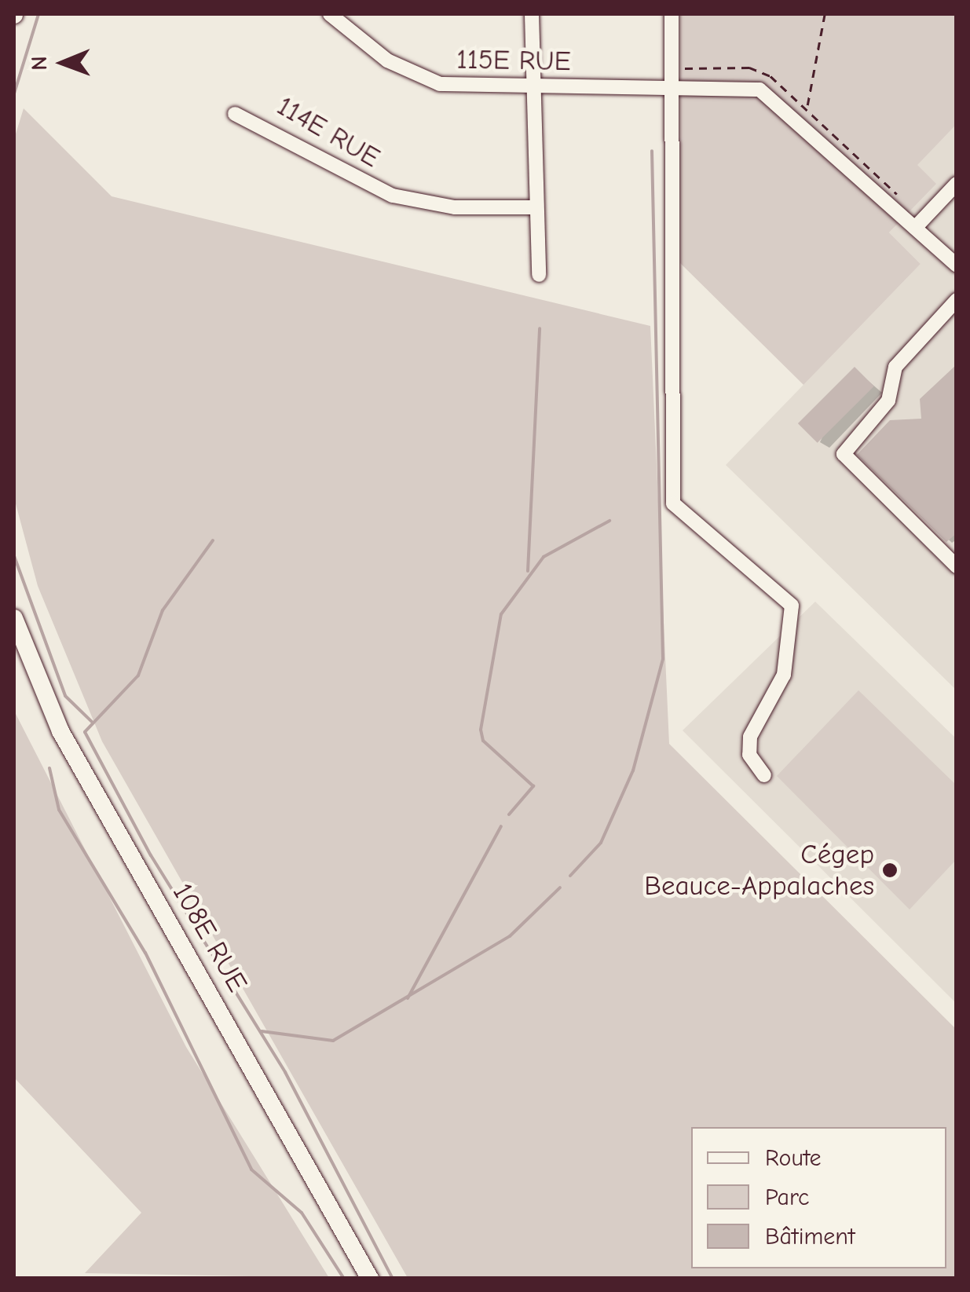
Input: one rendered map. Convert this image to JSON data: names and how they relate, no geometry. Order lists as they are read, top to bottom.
{
  "streets": {
    "main road": ["108E RUE"],
    "street": ["115E RUE", "114E RUE"]
  },
  "places": ["Cégep Beauce-Appalaches"],
  "legend": ["Route", "Parc", "Bâtiment"],
  "north": "left"
}
